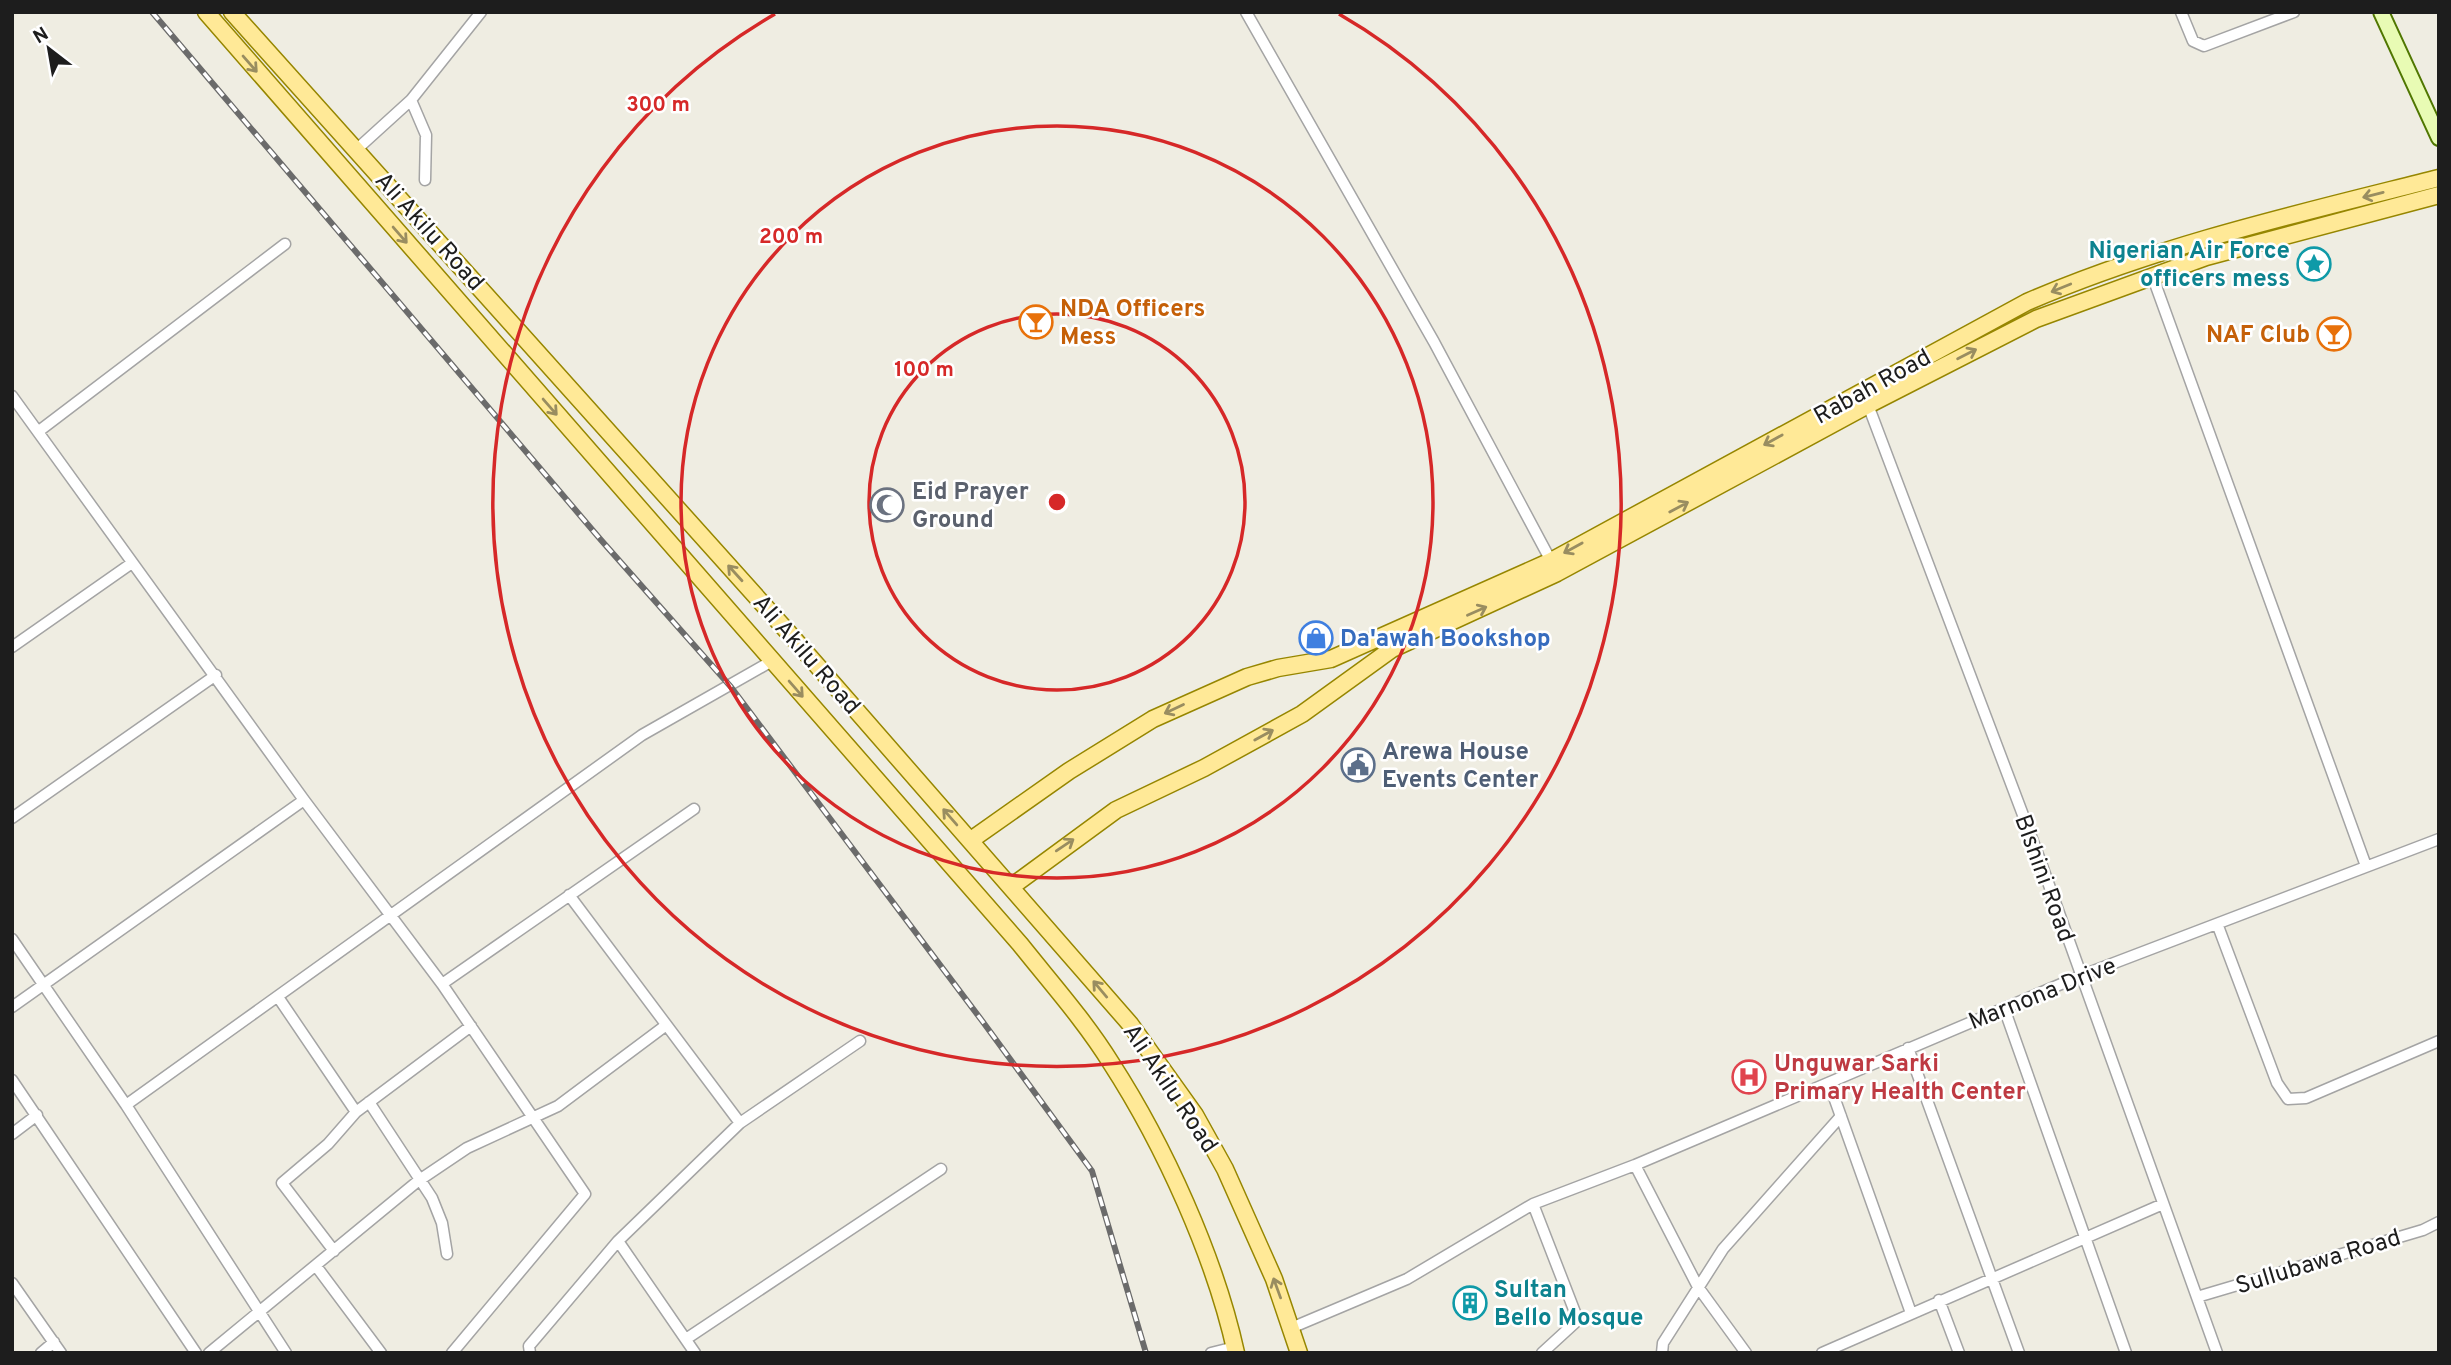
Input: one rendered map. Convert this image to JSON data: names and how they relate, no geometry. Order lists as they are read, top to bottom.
{
  "streets": {
    "main road": ["Ali Akilu Road", "Rabah Road"],
    "street": ["BIshini Road", "Marnona Drive", "Sullubawa Road"]
  },
  "crossings": [
    ["Ali Akilu Road", "Rabah Road"],
    ["Ali Akilu Road", "Marnona Drive"],
    ["Rabah Road", "BIshini Road"],
    ["BIshini Road", "Marnona Drive"],
    ["BIshini Road", "Sullubawa Road"]
  ],
  "places": {
    "place": ["Nigerian Air Force officers mess"],
    "bar": ["NDA Officers Mess", "NAF Club"],
    "mosque": ["Eid Prayer Ground"],
    "shop": ["Da'awah Bookshop"],
    "public building": ["Arewa House Events Center"],
    "hospital": ["Unguwar Sarki Primary Health Center"],
    "building": ["Sultan Bello Mosque"]
  },
  "north": "top left",
  "rings": ["300 m", "200 m", "100 m"]
}
